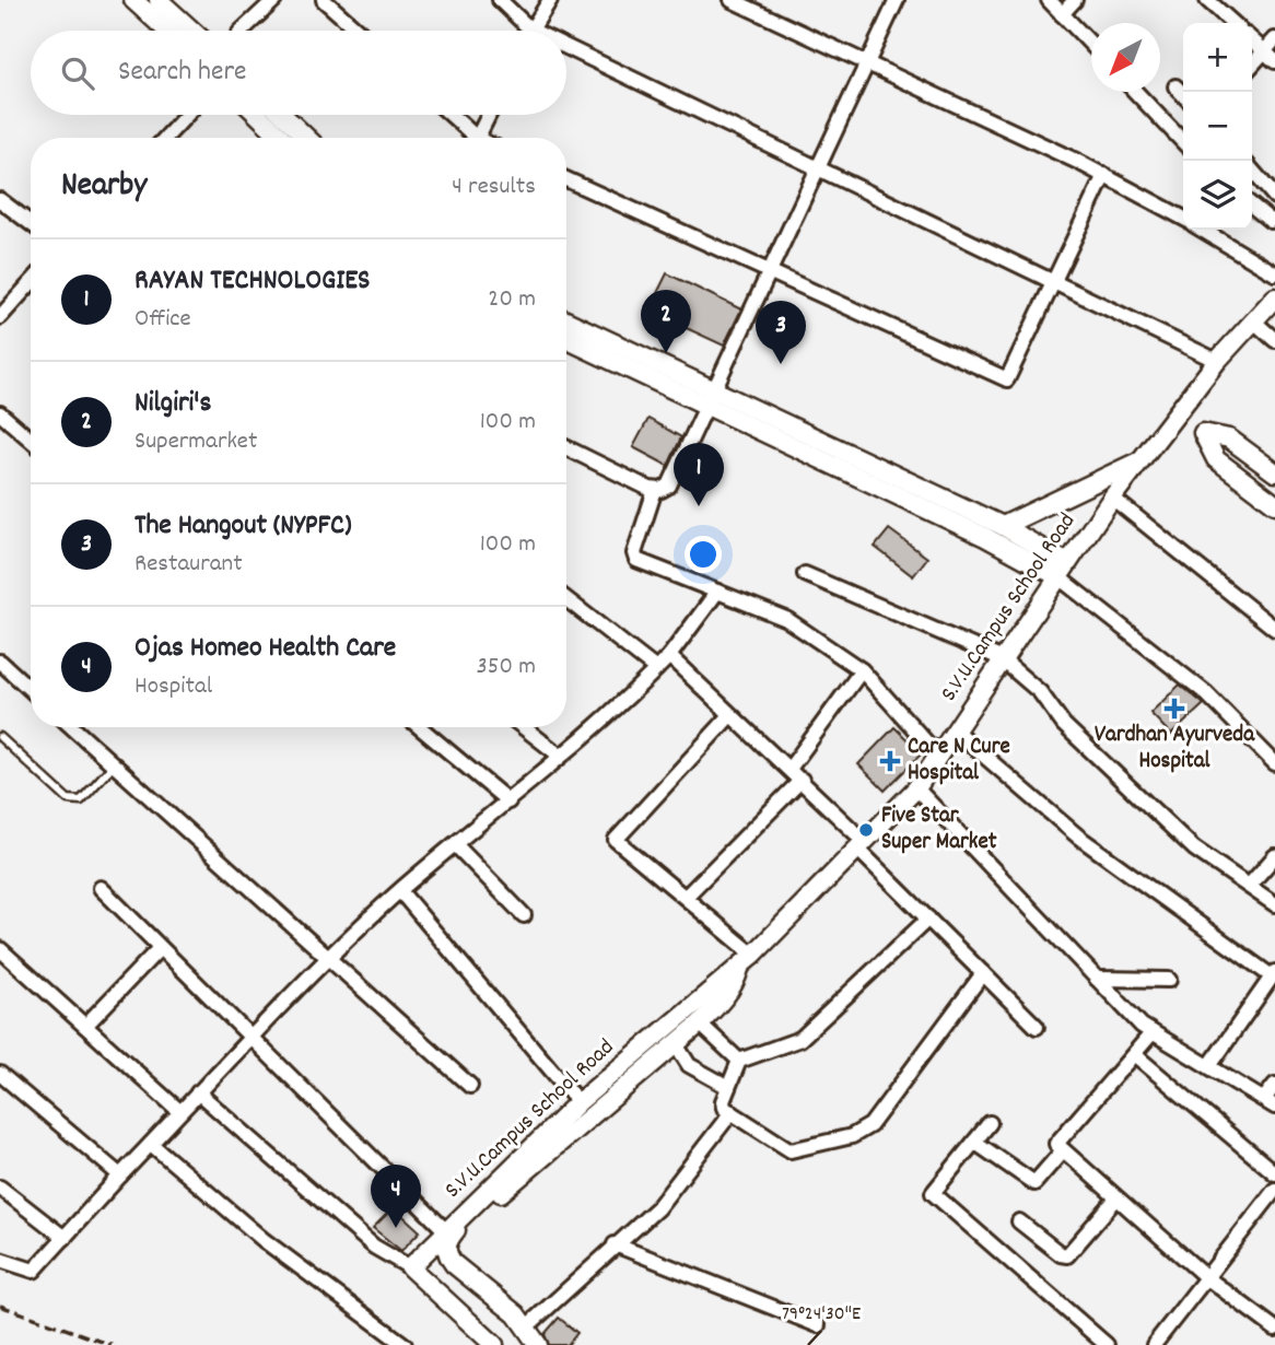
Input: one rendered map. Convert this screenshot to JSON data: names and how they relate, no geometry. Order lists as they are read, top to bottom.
{
  "streets": {
    "street": ["S.V.U.Campus School Road"]
  },
  "places": {
    "health": ["Vardhan Ayurveda Hospital", "Care N Cure Hospital"],
    "other": ["Five Star Super Market"]
  },
  "north": "bottom left",
  "page": {
    "map_buttons": ["+", "−"],
    "search": "Search here",
    "heading": ["Nearby", "4 results"],
    "list": [
      {
        "mark": "1",
        "name": "RAYAN TECHNOLOGIES",
        "note": "Office",
        "value": "20 m"
      },
      {
        "mark": "2",
        "name": "Nilgiri's",
        "note": "Supermarket",
        "value": "100 m"
      },
      {
        "mark": "3",
        "name": "The Hangout (NYPFC)",
        "note": "Restaurant",
        "value": "100 m"
      },
      {
        "mark": "4",
        "name": "Ojas Homeo Health Care",
        "note": "Hospital",
        "value": "350 m"
      }
    ],
    "pins": [
      "2",
      "3",
      "1",
      "4"
    ]
  },
  "coordinates": ["79°24'30\"E"]
}
